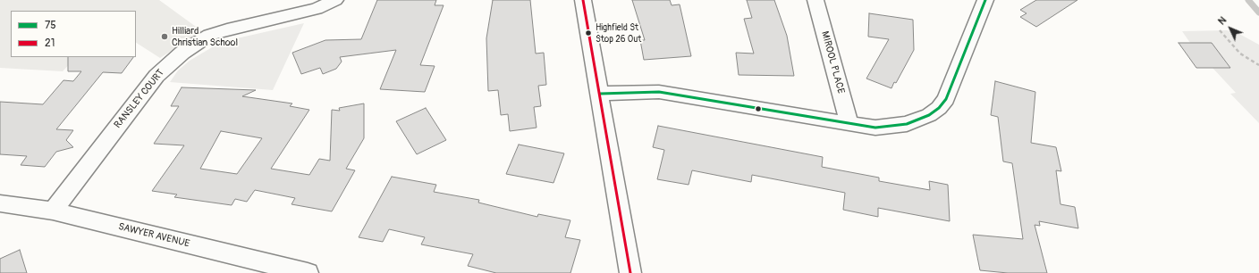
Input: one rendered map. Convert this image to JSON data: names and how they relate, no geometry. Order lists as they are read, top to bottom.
{
  "streets": {
    "street": ["MIROOL PLACE", "RANSLEY COURT", "SAWYER AVENUE"]
  },
  "crossings": [
    ["RANSLEY COURT", "SAWYER AVENUE"]
  ],
  "places": ["Highfield St Stop 26 Out", "Hilliard Christian School"],
  "lines": ["transit line 75", "transit line 21"],
  "legend": ["75", "21"],
  "north": "top left"
}
